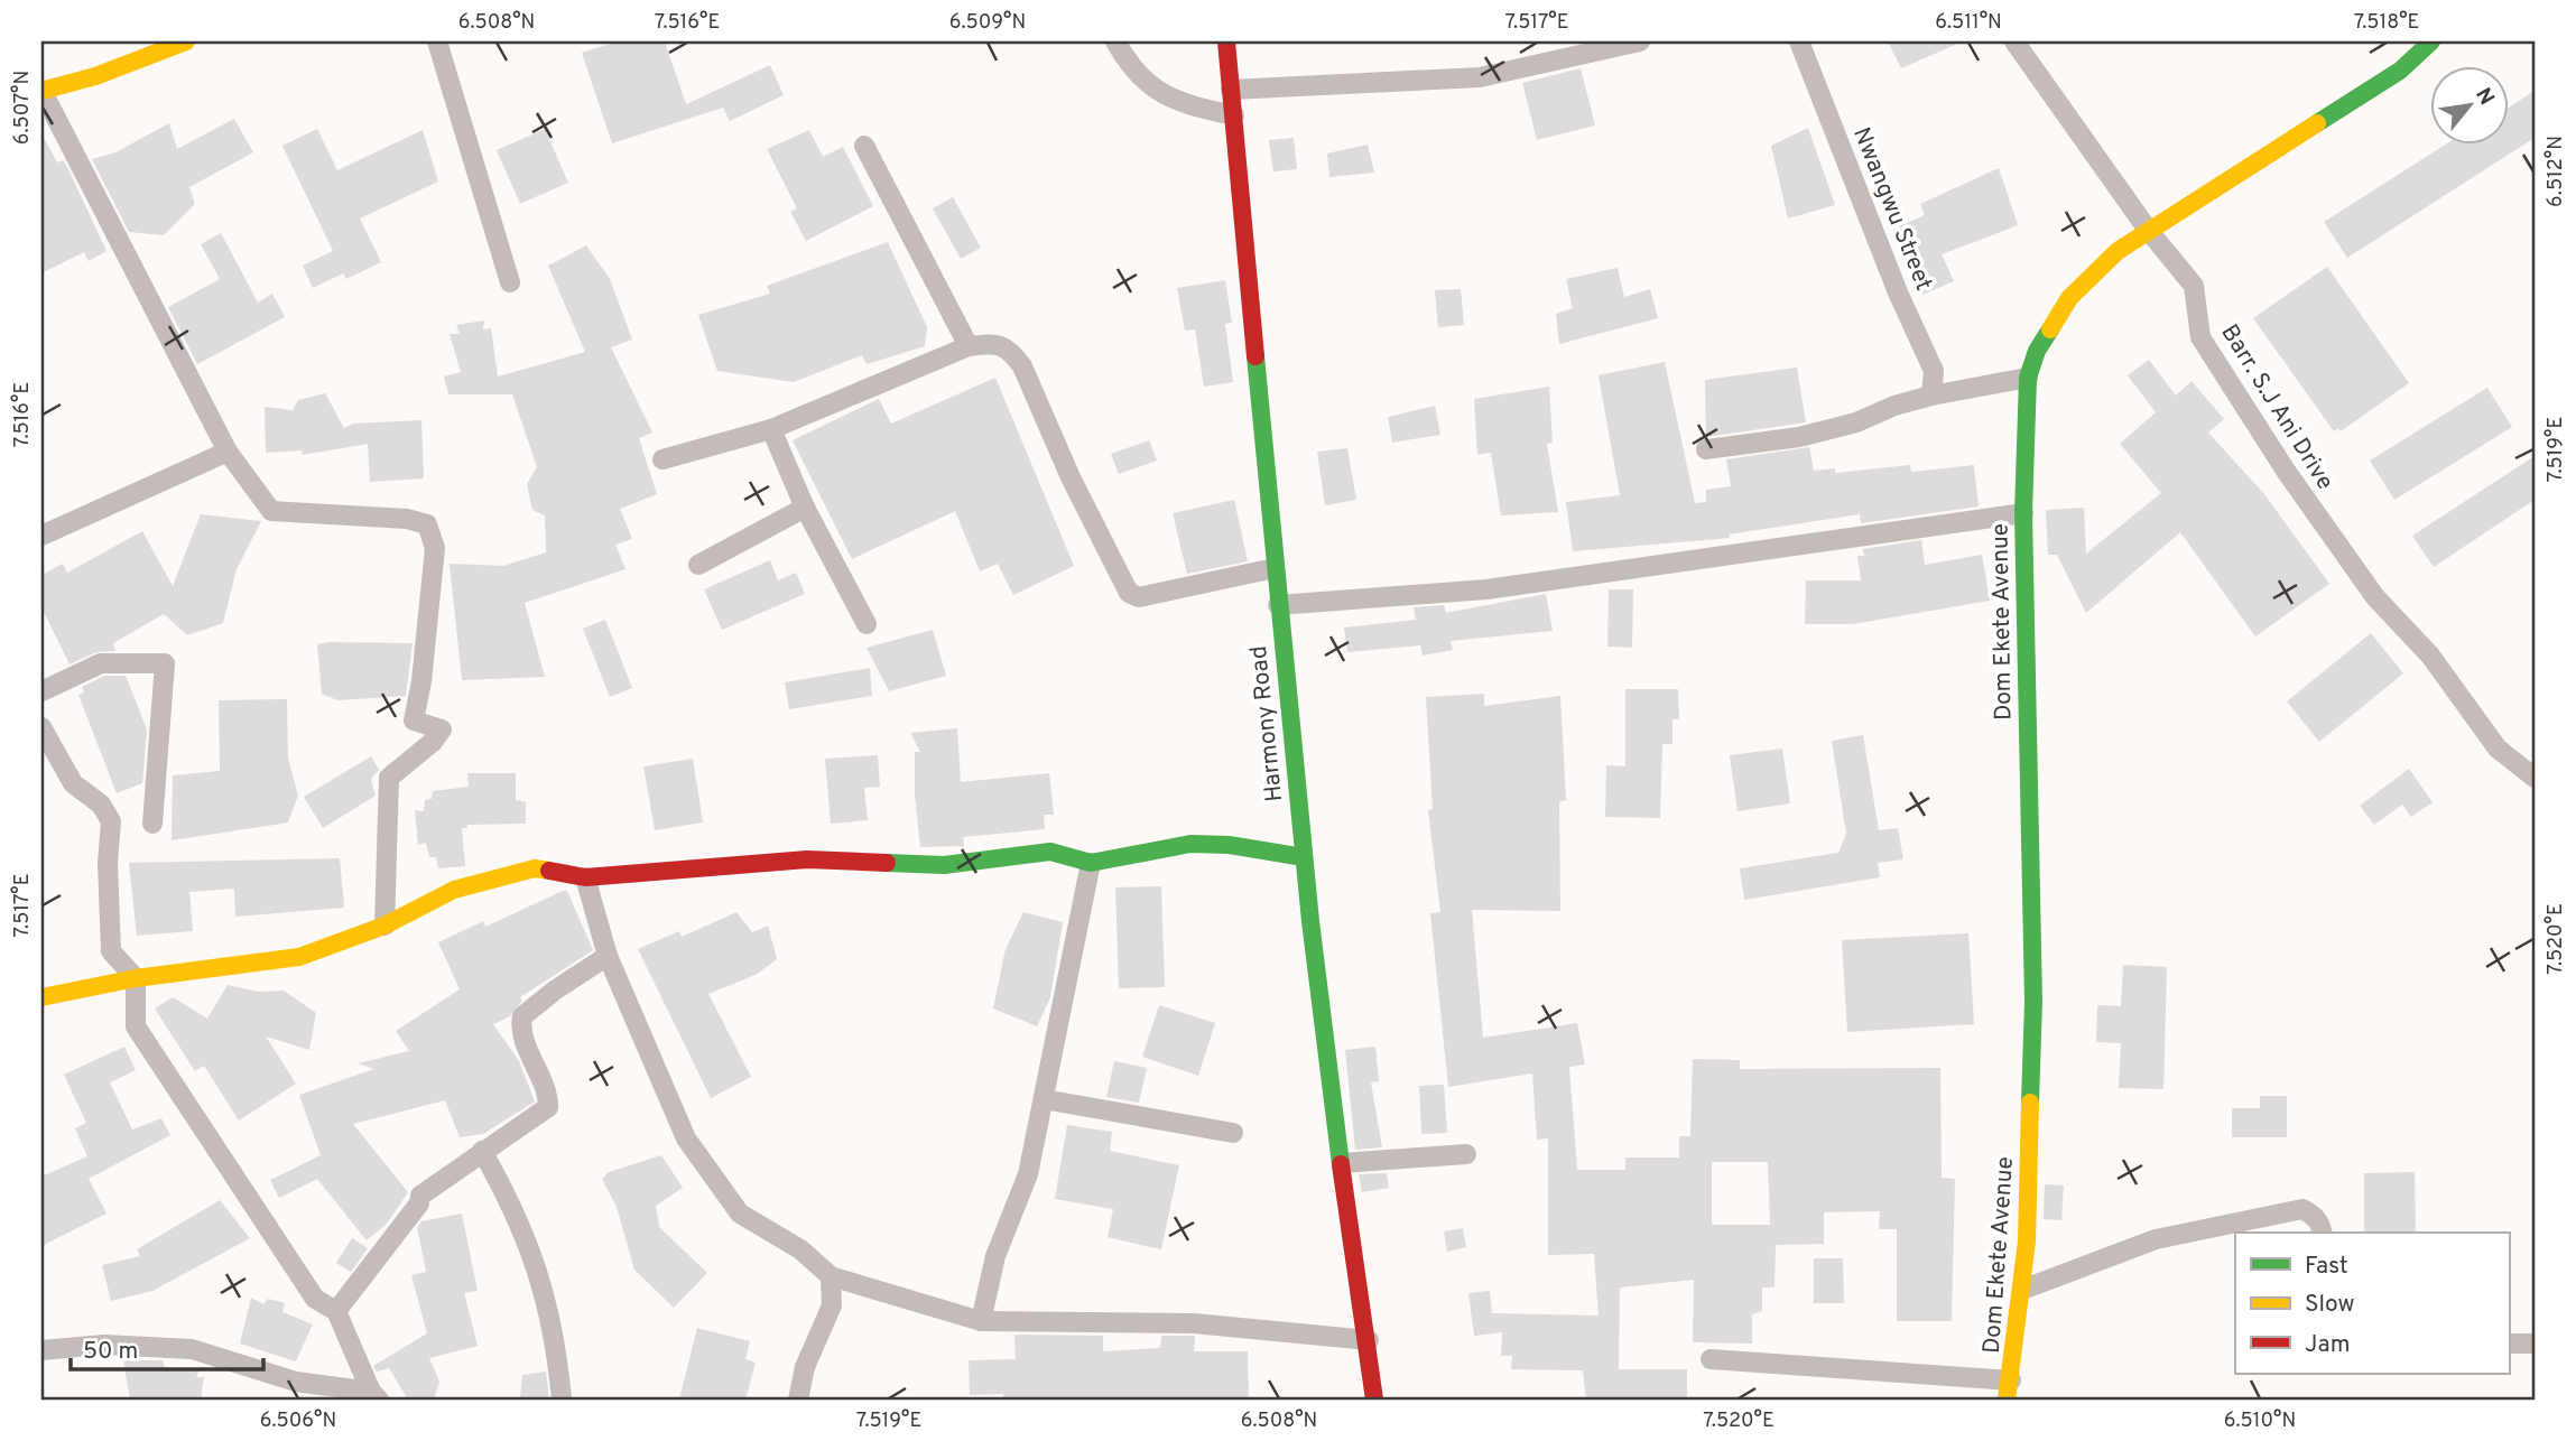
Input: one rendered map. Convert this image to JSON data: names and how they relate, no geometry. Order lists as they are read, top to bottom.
{
  "streets": {
    "street": [
      "Nwangwu Street",
      "Barr. S.J Ani Drive",
      "Dom Ekete Avenue",
      "Harmony Road"
    ]
  },
  "crossings": [
    ["Barr. S.J Ani Drive", "Dom Ekete Avenue"]
  ],
  "legend": ["Fast", "Slow", "Jam"],
  "scale_bar": "50 m",
  "north": "top right",
  "coordinates": [
    "6.508°N",
    "7.516°E",
    "6.509°N",
    "7.517°E",
    "6.511°N",
    "7.518°E",
    "6.507°N",
    "6.512°N",
    "7.519°E",
    "7.520°E",
    "6.506°N",
    "6.510°N"
  ]
}
